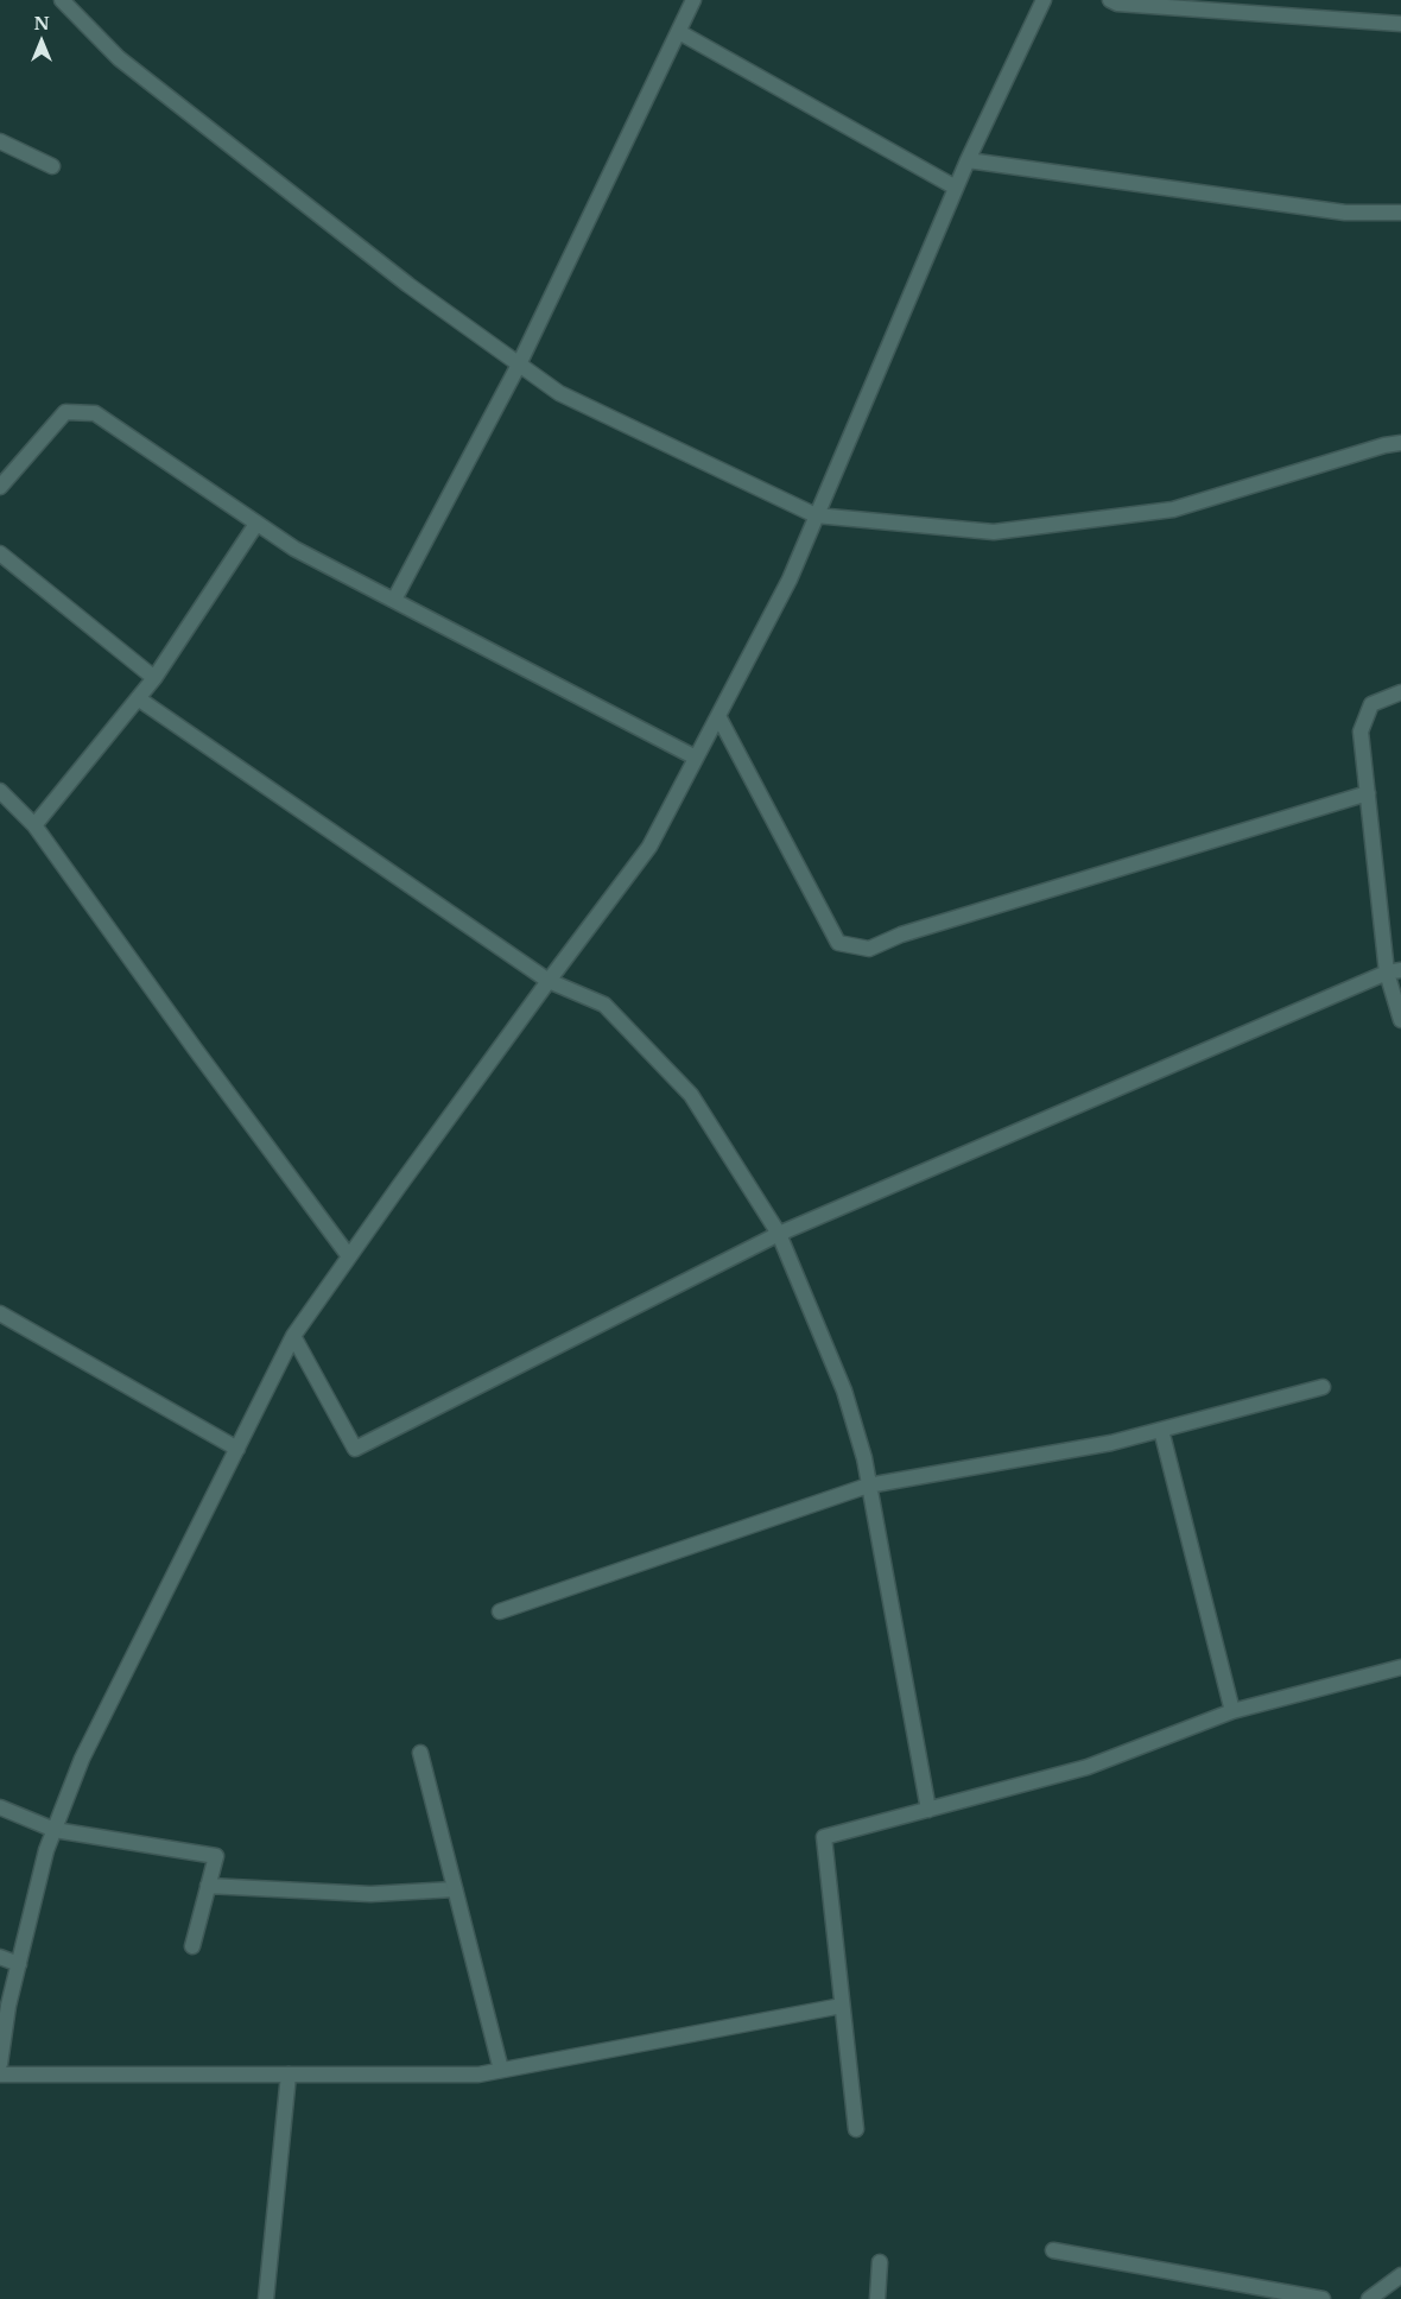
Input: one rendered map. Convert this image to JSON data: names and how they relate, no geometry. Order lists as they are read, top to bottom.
{
  "north": "top"
}
